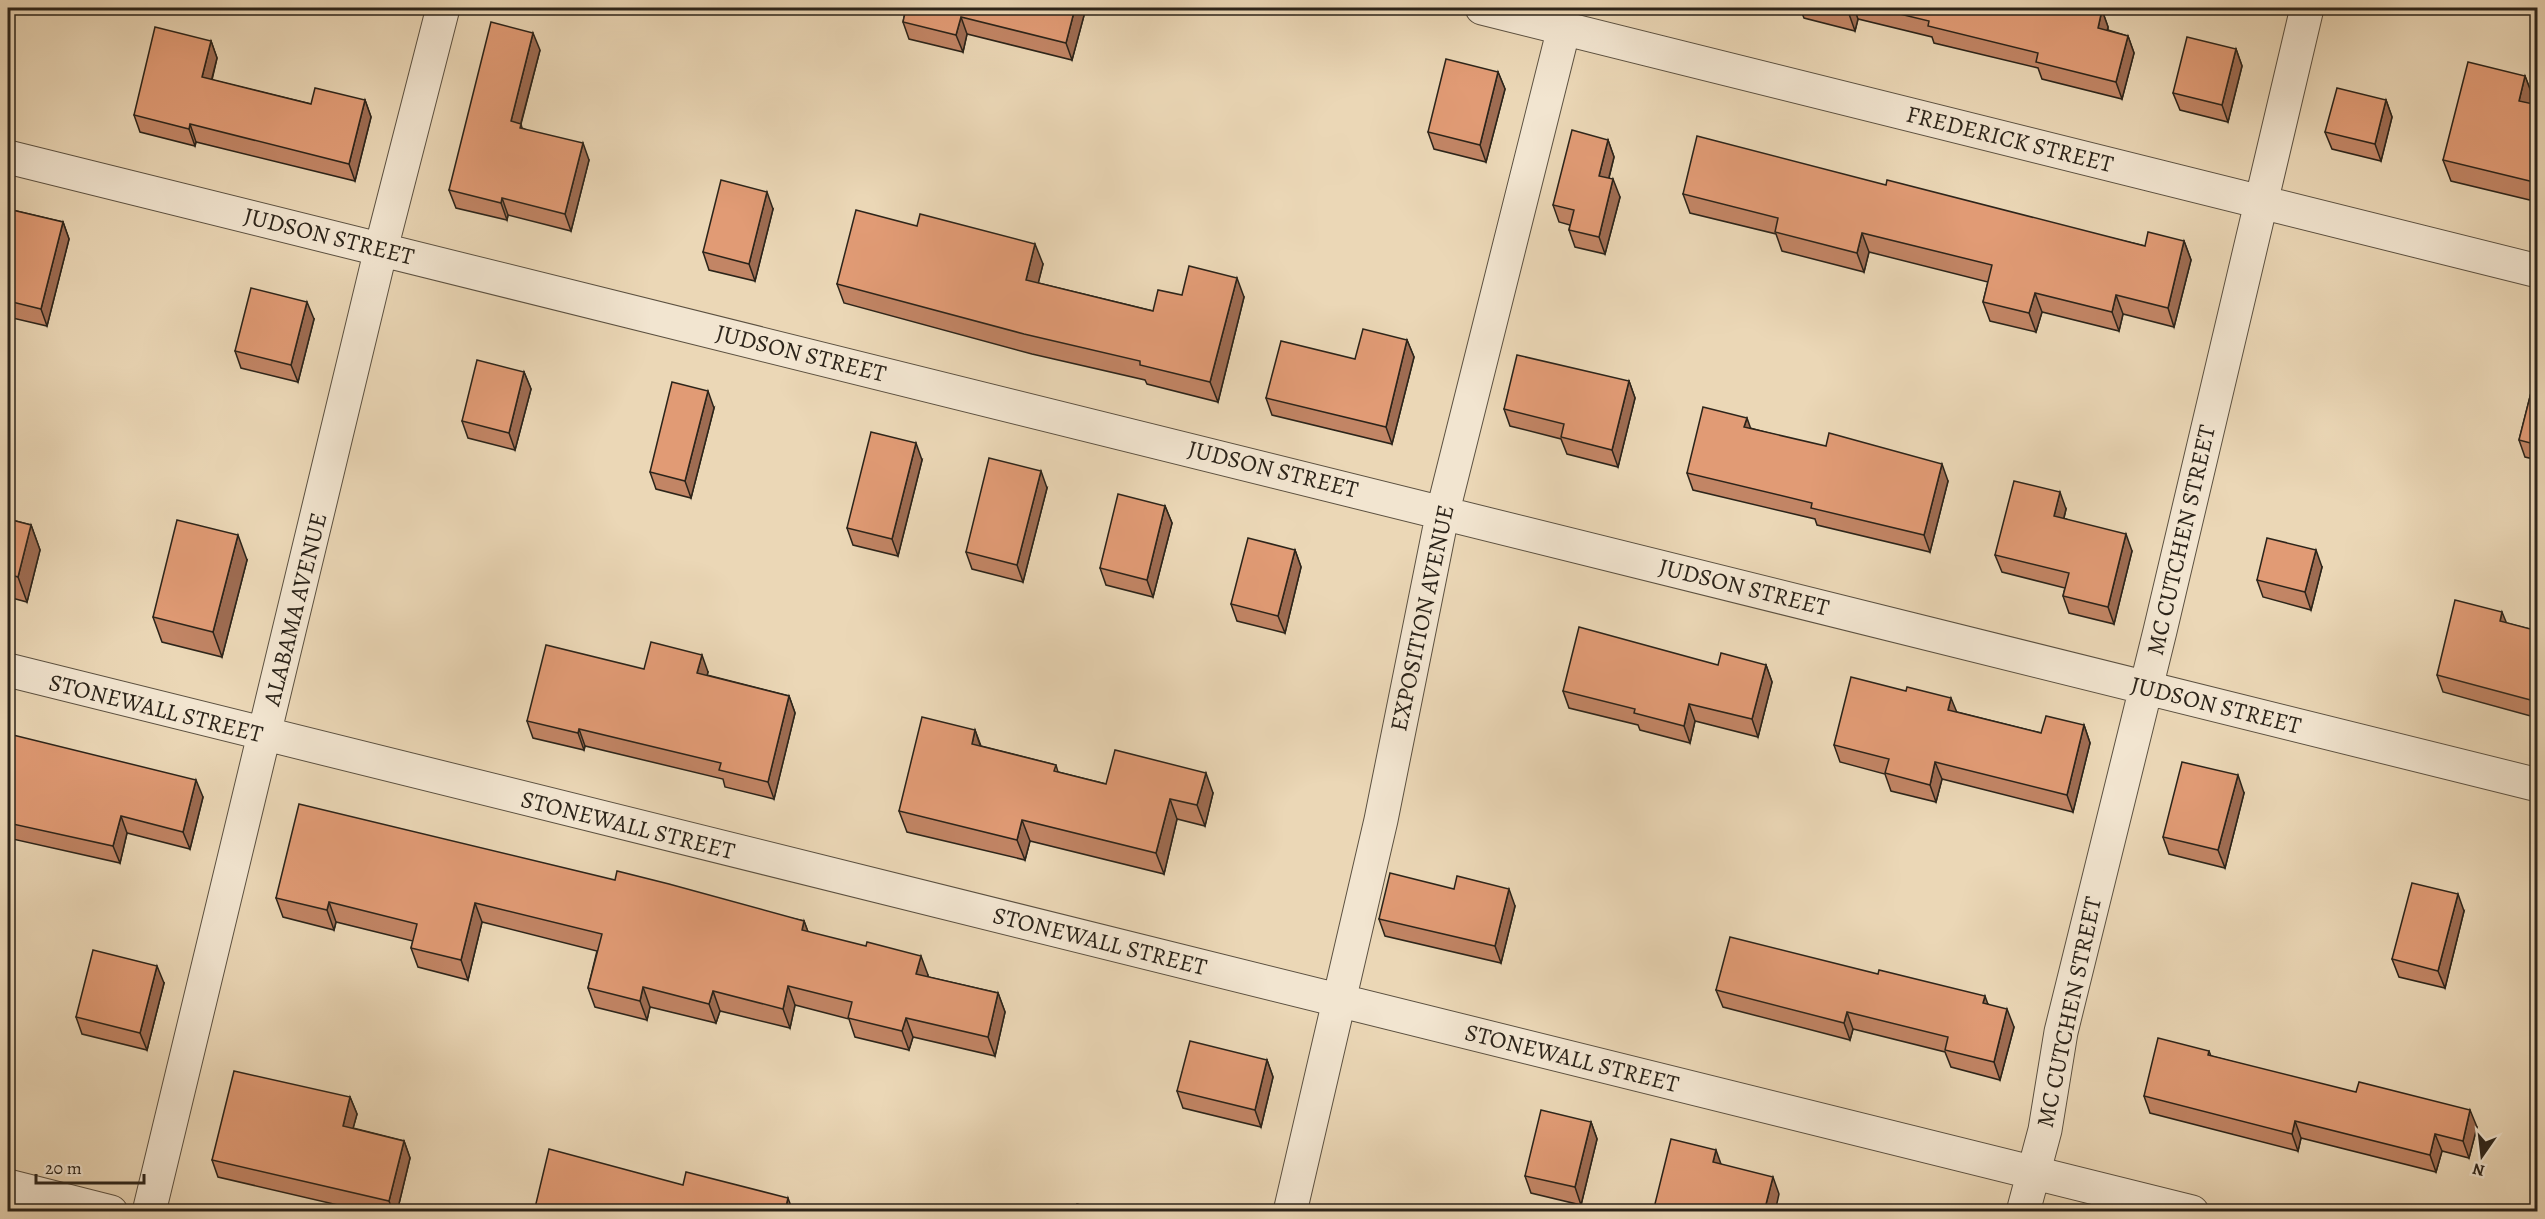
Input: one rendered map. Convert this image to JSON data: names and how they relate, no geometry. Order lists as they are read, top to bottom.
{
  "streets": {
    "street": [
      "FREDERICK STREET",
      "JUDSON STREET",
      "MC CUTCHEN STREET",
      "ALABAMA AVENUE",
      "EXPOSITION AVENUE",
      "STONEWALL STREET"
    ]
  },
  "crossings": [
    ["FREDERICK STREET", "MC CUTCHEN STREET"],
    ["FREDERICK STREET", "EXPOSITION AVENUE"],
    ["JUDSON STREET", "MC CUTCHEN STREET"],
    ["JUDSON STREET", "ALABAMA AVENUE"],
    ["JUDSON STREET", "EXPOSITION AVENUE"],
    ["MC CUTCHEN STREET", "STONEWALL STREET"],
    ["ALABAMA AVENUE", "STONEWALL STREET"],
    ["EXPOSITION AVENUE", "STONEWALL STREET"]
  ],
  "scale_bar": "20 m",
  "north": "bottom"
}
